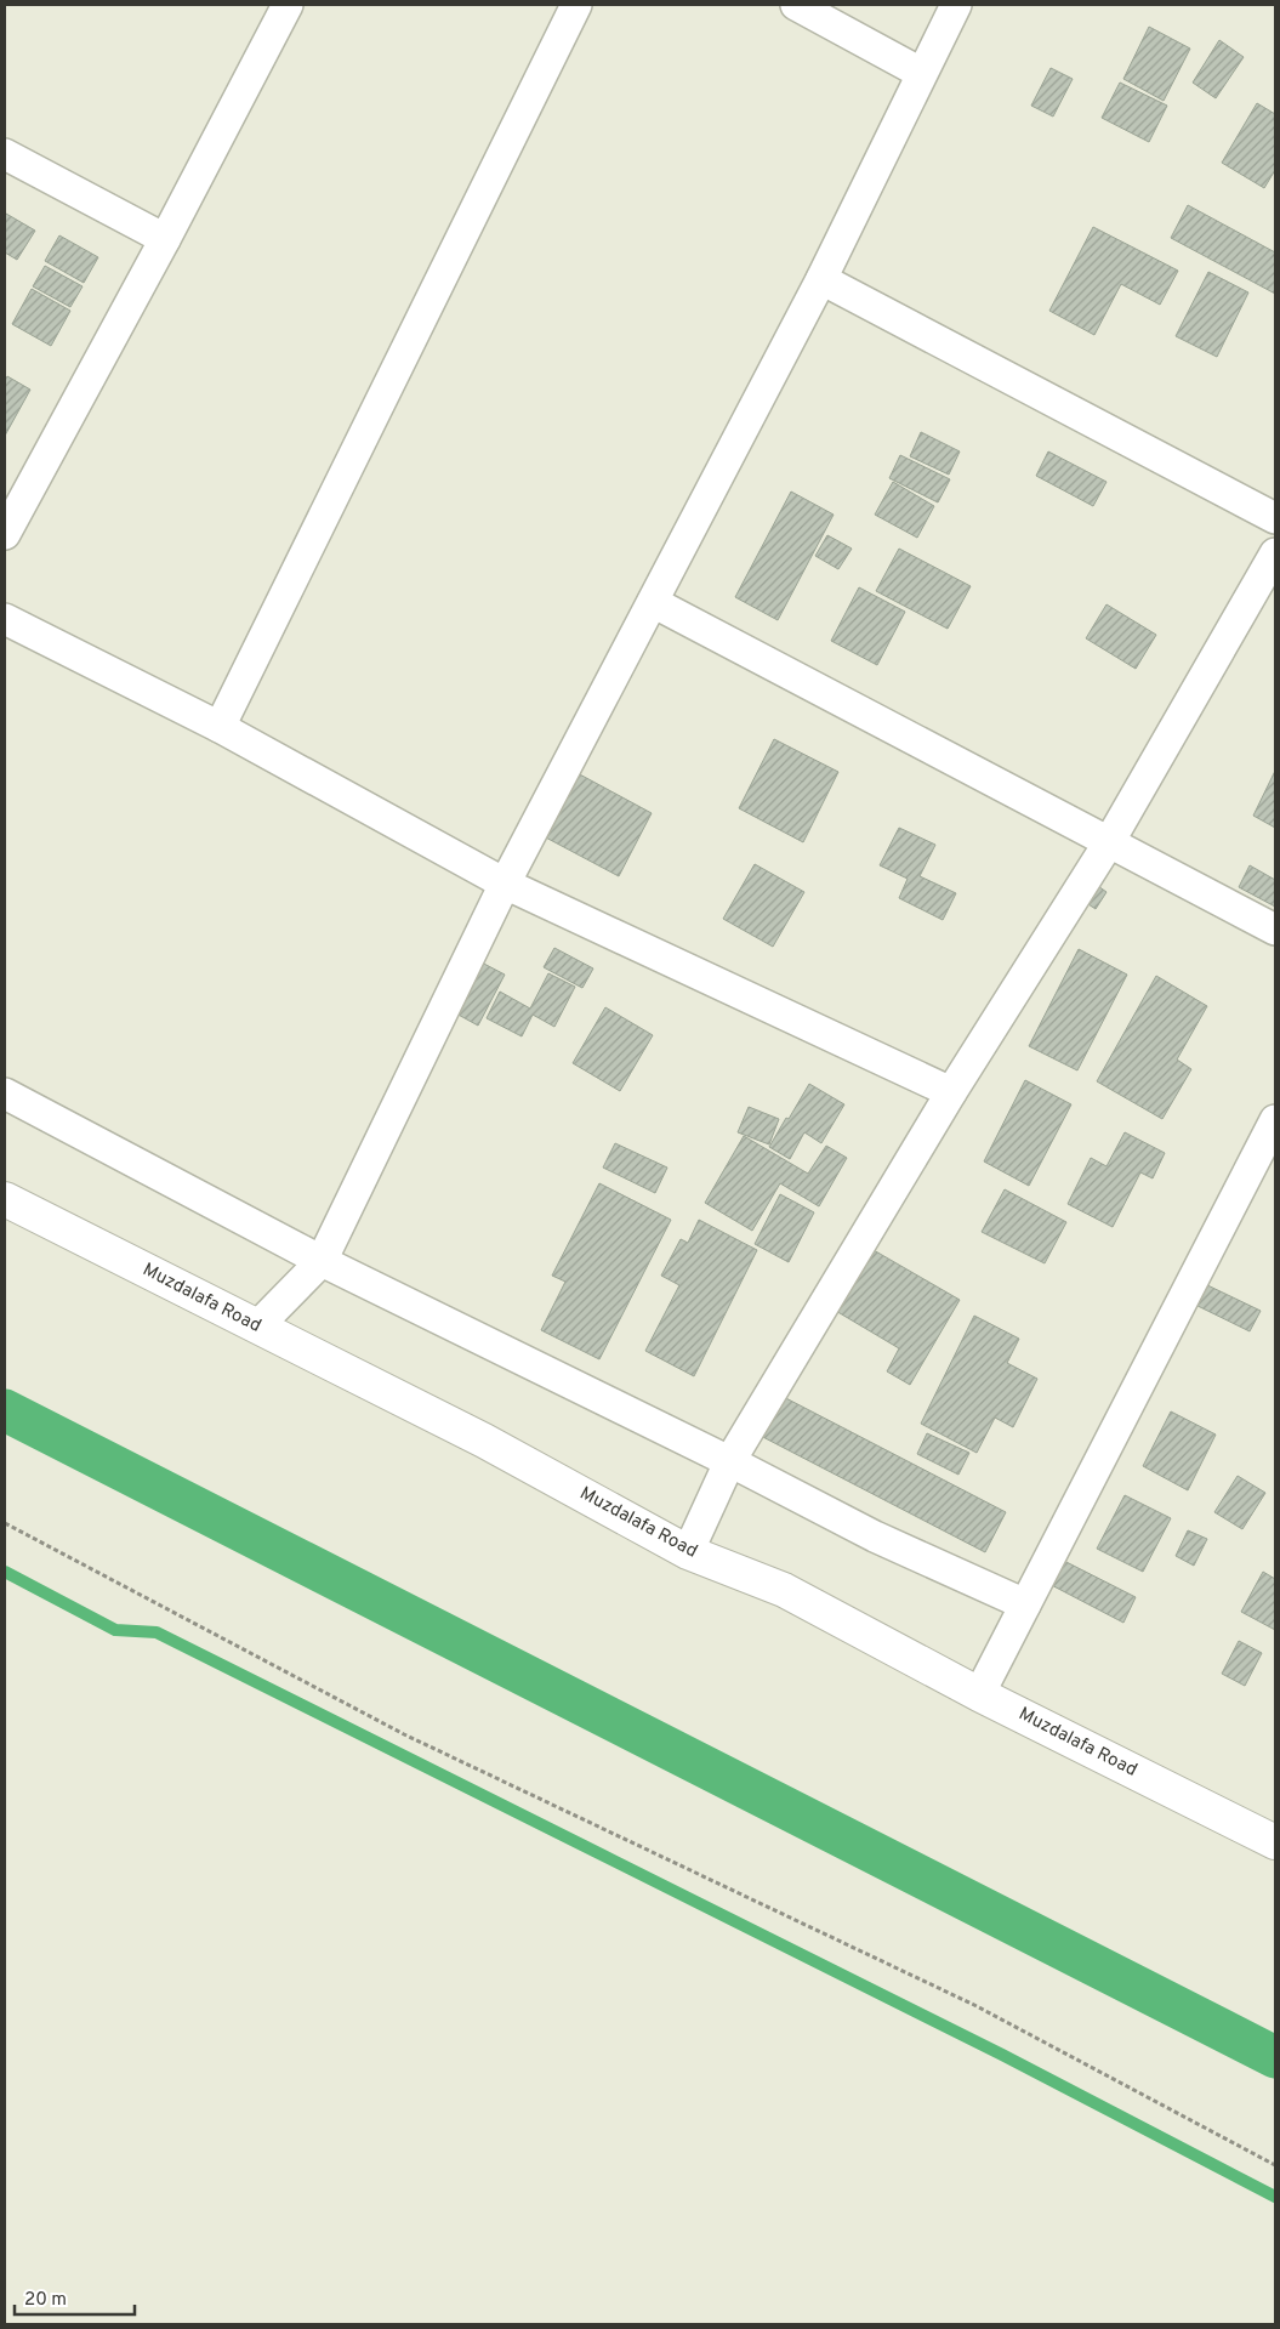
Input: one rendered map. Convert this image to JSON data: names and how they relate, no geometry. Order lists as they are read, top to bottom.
{
  "streets": {
    "street": ["Muzdalafa Road"]
  },
  "scale_bar": "20 m"
}
